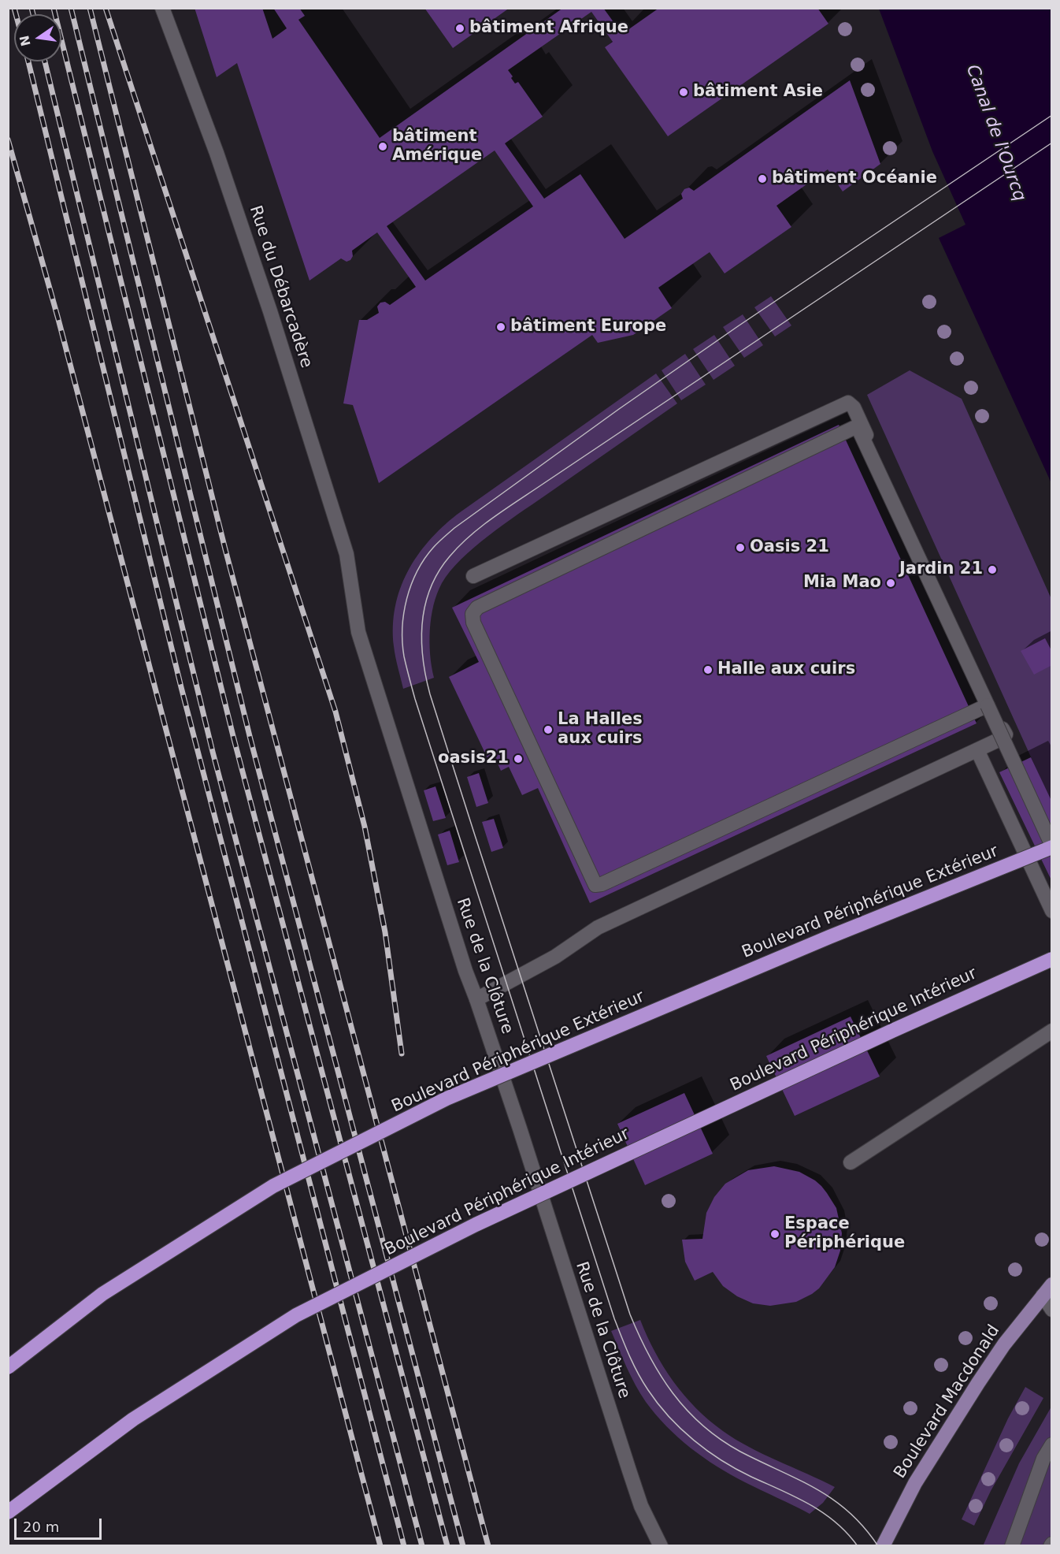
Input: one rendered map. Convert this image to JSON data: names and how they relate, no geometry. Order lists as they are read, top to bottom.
{
  "streets": {
    "highway": ["Boulevard Périphérique Extérieur", "Boulevard Périphérique Intérieur"],
    "main road": ["Boulevard Macdonald"],
    "street": ["Rue du Débarcadère", "Rue de la Clôture"]
  },
  "crossings": [
    ["Rue du Débarcadère", "Rue de la Clôture"]
  ],
  "water": ["Canal de l'Ourcq"],
  "places": [
    "bâtiment Afrique",
    "bâtiment Asie",
    "bâtiment Amérique",
    "bâtiment Océanie",
    "bâtiment Europe",
    "Oasis 21",
    "Jardin 21",
    "Mia Mao",
    "Halle aux cuirs",
    "La Halles aux cuirs",
    "oasis21",
    "Espace Périphérique"
  ],
  "scale_bar": "20 m",
  "north": "left"
}
